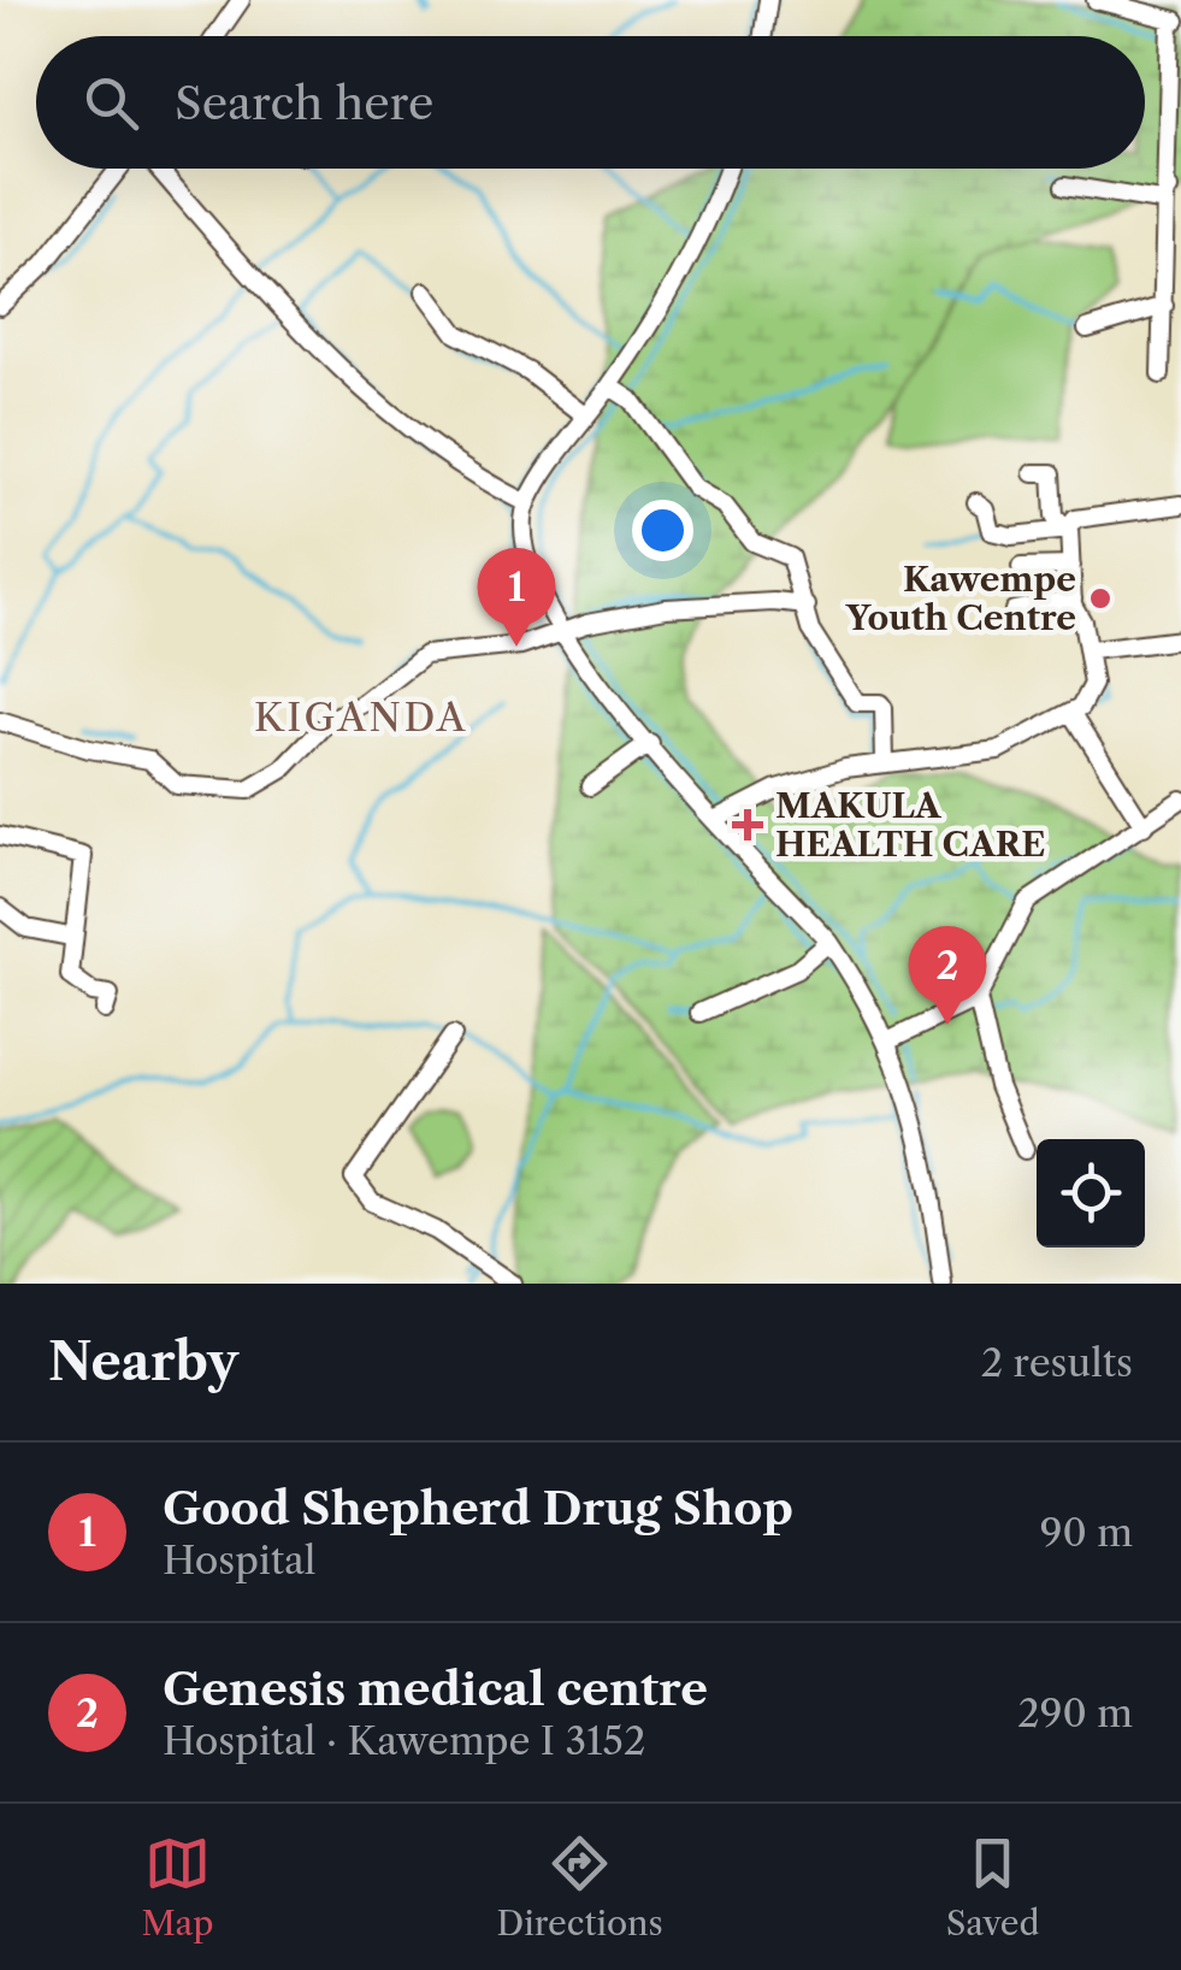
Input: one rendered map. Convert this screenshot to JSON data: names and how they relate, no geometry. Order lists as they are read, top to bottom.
{
  "districts": ["KIGANDA"],
  "places": {
    "other": ["Kawempe Youth Centre"],
    "health": ["MAKULA HEALTH CARE"]
  },
  "page": {
    "search": "Search here",
    "pins": ["1", "2"],
    "heading": ["Nearby", "2 results"],
    "list": [
      {
        "mark": "1",
        "name": "Good Shepherd Drug Shop",
        "note": "Hospital",
        "value": "90 m"
      },
      {
        "mark": "2",
        "name": "Genesis medical centre",
        "note": "Hospital · Kawempe I 3152",
        "value": "290 m"
      }
    ],
    "nav": ["Map", "Directions", "Saved"]
  }
}
